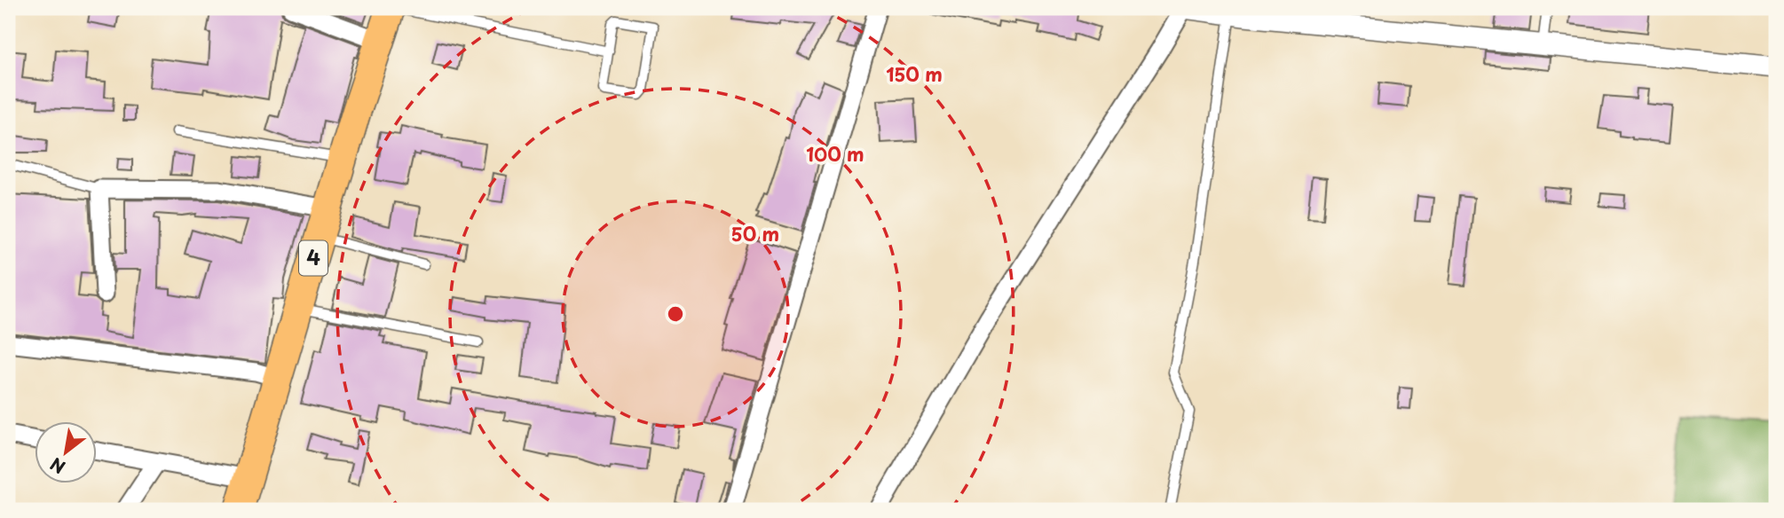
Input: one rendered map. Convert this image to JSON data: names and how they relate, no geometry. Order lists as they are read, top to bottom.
{
  "streets": {
    "highway": ["4"]
  },
  "north": "bottom left",
  "rings": ["150 m", "100 m", "50 m"]
}
